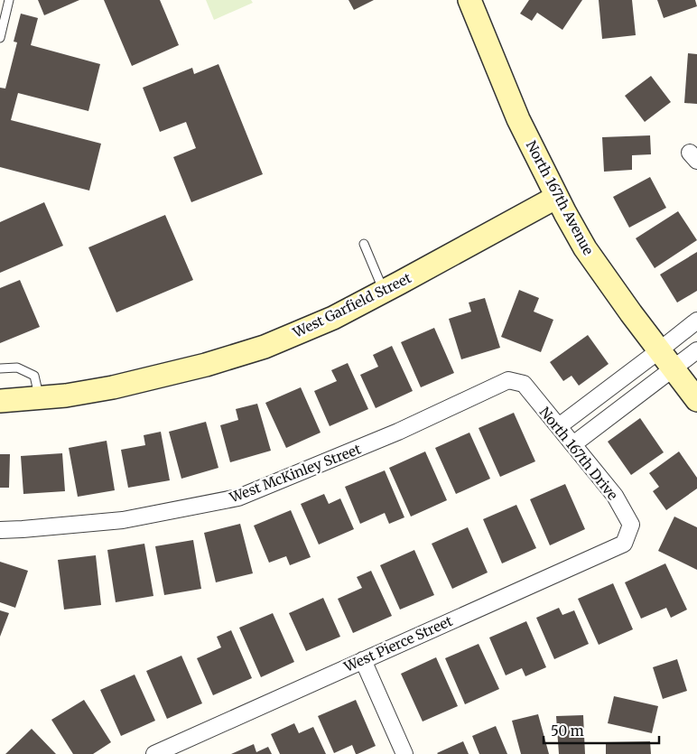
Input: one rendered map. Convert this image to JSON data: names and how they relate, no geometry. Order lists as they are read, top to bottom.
{
  "streets": {
    "street": [
      "North 167th Avenue",
      "West Garfield Street",
      "North 167th Drive",
      "West McKinley Street",
      "West Pierce Street"
    ]
  },
  "crossings": [
    ["North 167th Avenue", "West Garfield Street"],
    ["North 167th Drive", "West McKinley Street"],
    ["North 167th Drive", "West Pierce Street"]
  ],
  "scale_bar": "50 m"
}
